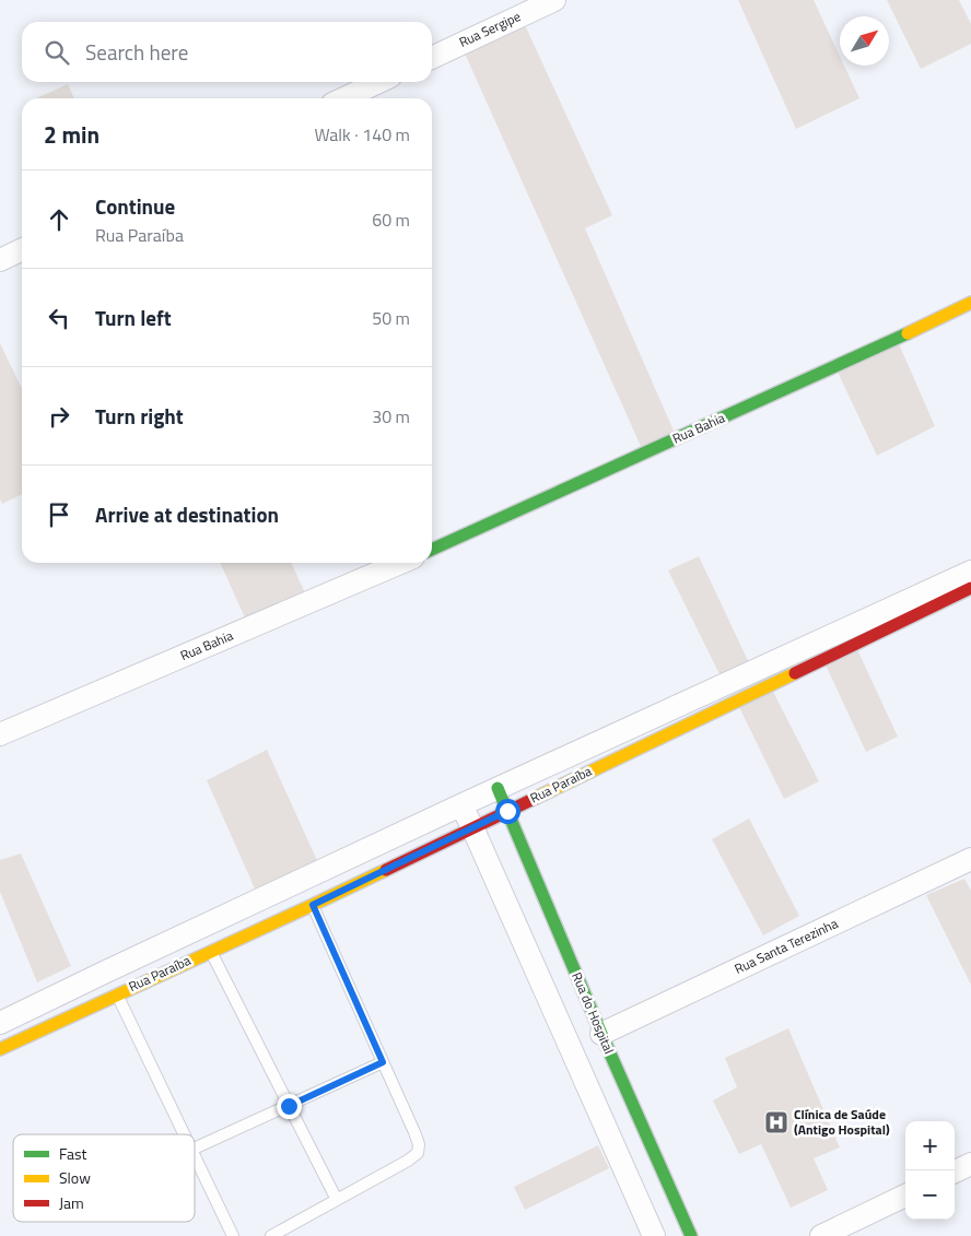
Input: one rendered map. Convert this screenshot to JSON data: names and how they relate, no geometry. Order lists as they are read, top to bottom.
{
  "streets": {
    "street": [
      "Rua Sergipe",
      "Rua Bahia",
      "Rua Paraíba",
      "Rua Santa Terezinha",
      "Rua do Hospital"
    ]
  },
  "crossings": [
    ["Rua Paraíba", "Rua do Hospital"],
    ["Rua Santa Terezinha", "Rua do Hospital"]
  ],
  "places": {
    "hospital": ["Clínica de Saúde (Antigo Hospital)"]
  },
  "legend": ["Fast", "Slow", "Jam"],
  "north": "top right",
  "page": {
    "search": "Search here",
    "heading": ["2 min", "Walk · 140 m"],
    "list": [
      ["Continue", "Rua Paraíba", "60 m"],
      ["Turn left", "50 m"],
      ["Turn right", "30 m"],
      "Arrive at destination"
    ],
    "map_buttons": ["+", "−"]
  }
}
